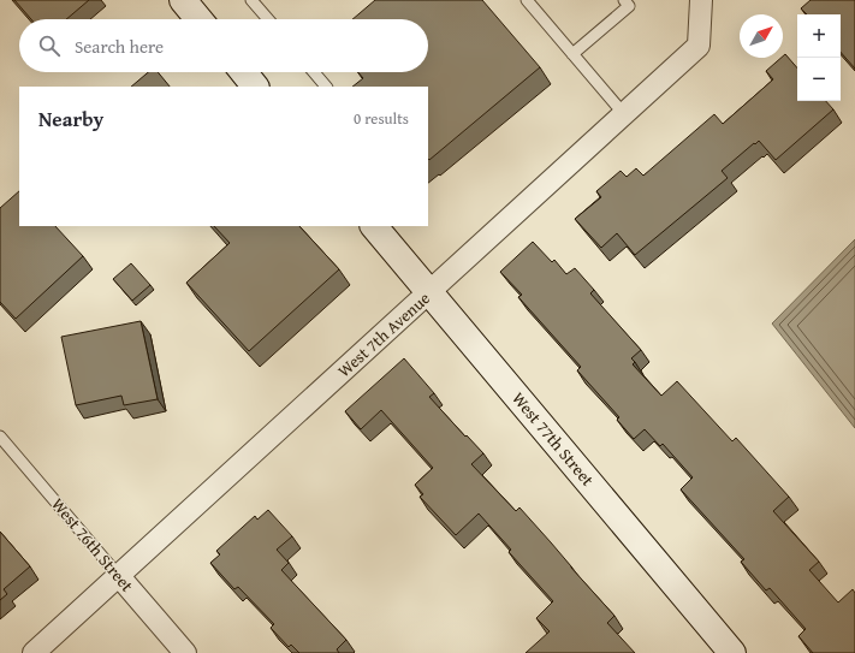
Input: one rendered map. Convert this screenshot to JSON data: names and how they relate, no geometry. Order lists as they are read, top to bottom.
{
  "streets": {
    "street": ["West 7th Avenue", "West 77th Street", "West 76th Street"]
  },
  "crossings": [
    ["West 7th Avenue", "West 77th Street"],
    ["West 7th Avenue", "West 76th Street"]
  ],
  "north": "top right",
  "page": {
    "map_buttons": ["+", "−"],
    "search": "Search here",
    "heading": ["Nearby", "0 results"]
  }
}
